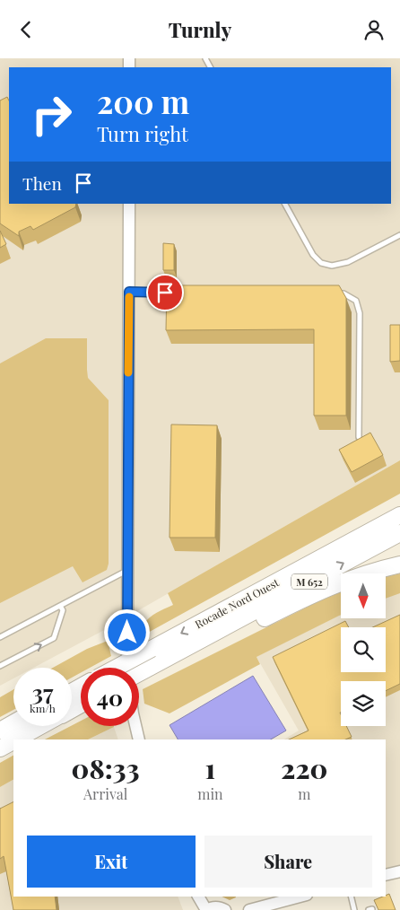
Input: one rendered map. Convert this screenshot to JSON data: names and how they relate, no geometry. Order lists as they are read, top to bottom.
{
  "streets": {
    "highway": ["M 652", "Rocade Nord Ouest"]
  },
  "north": "bottom",
  "page": {
    "header": "Turnly",
    "turn": ["200 m", "Turn right"],
    "then": "Then",
    "speed": "37 km/h",
    "limit": "40",
    "eta": [
      "08:33",
      "Arrival",
      "1",
      "min",
      "220",
      "m"
    ],
    "buttons": ["Exit", "Share"]
  }
}
